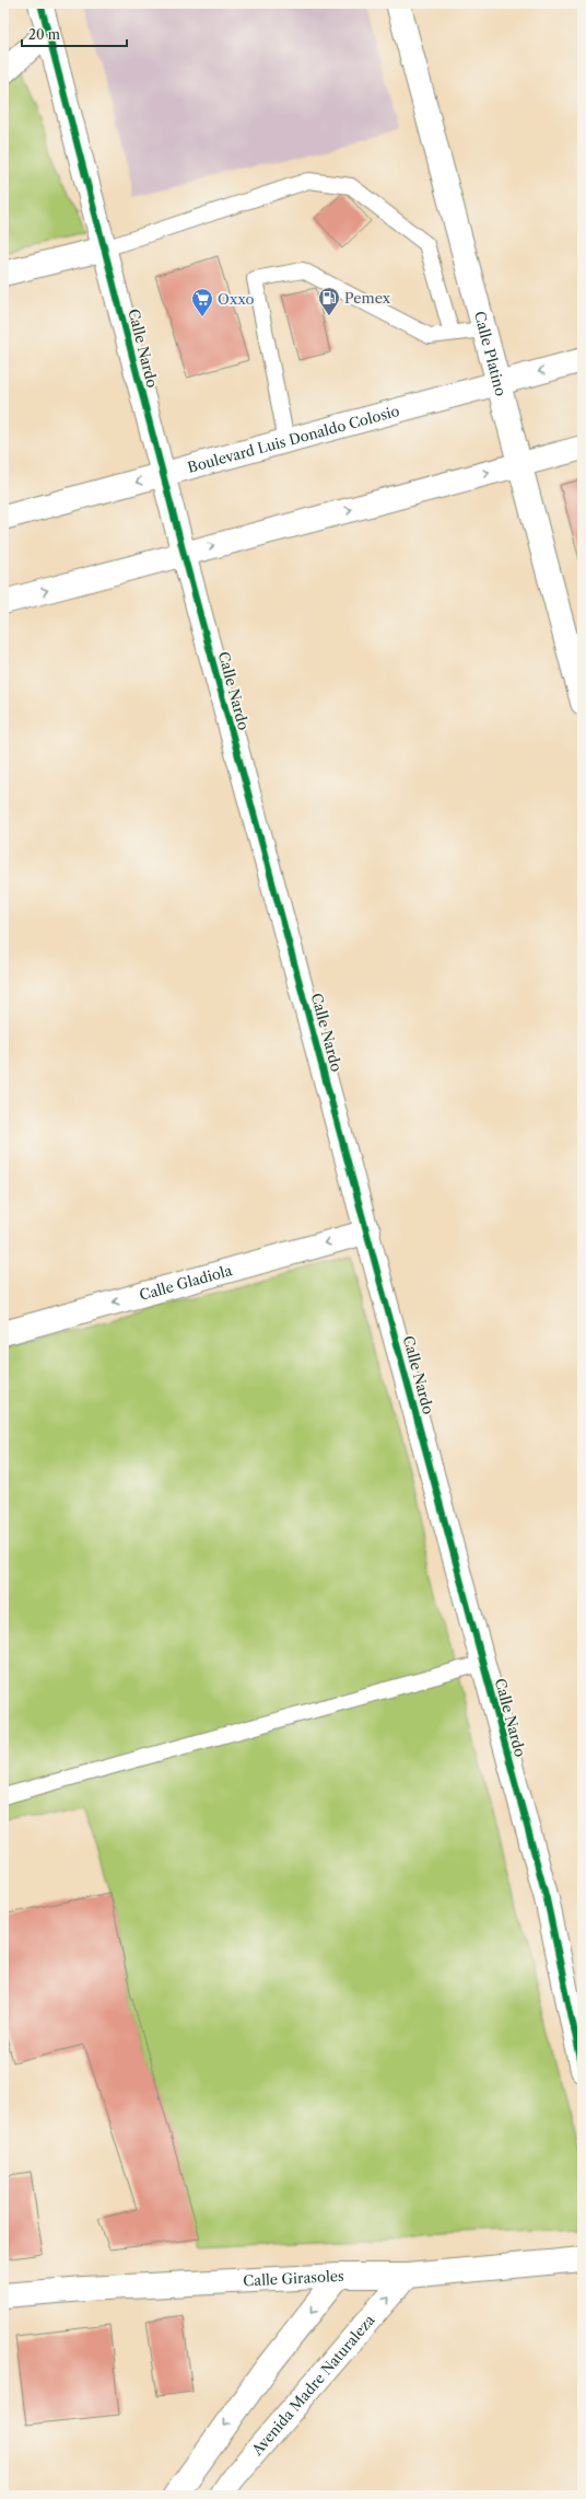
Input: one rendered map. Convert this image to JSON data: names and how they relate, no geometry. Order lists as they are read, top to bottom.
{
  "streets": {
    "street": [
      "Calle Nardo",
      "Calle Platino",
      "Boulevard Luis Donaldo Colosio",
      "Calle Gladiola",
      "Calle Girasoles",
      "Avenida Madre Naturaleza"
    ]
  },
  "crossings": [
    ["Calle Nardo", "Boulevard Luis Donaldo Colosio"],
    ["Calle Nardo", "Calle Gladiola"],
    ["Calle Platino", "Boulevard Luis Donaldo Colosio"],
    ["Calle Girasoles", "Avenida Madre Naturaleza"]
  ],
  "one_way": ["Calle Gladiola"],
  "places": {
    "fuel station": ["Pemex"],
    "supermarket": ["Oxxo"]
  },
  "scale_bar": "20 m"
}
